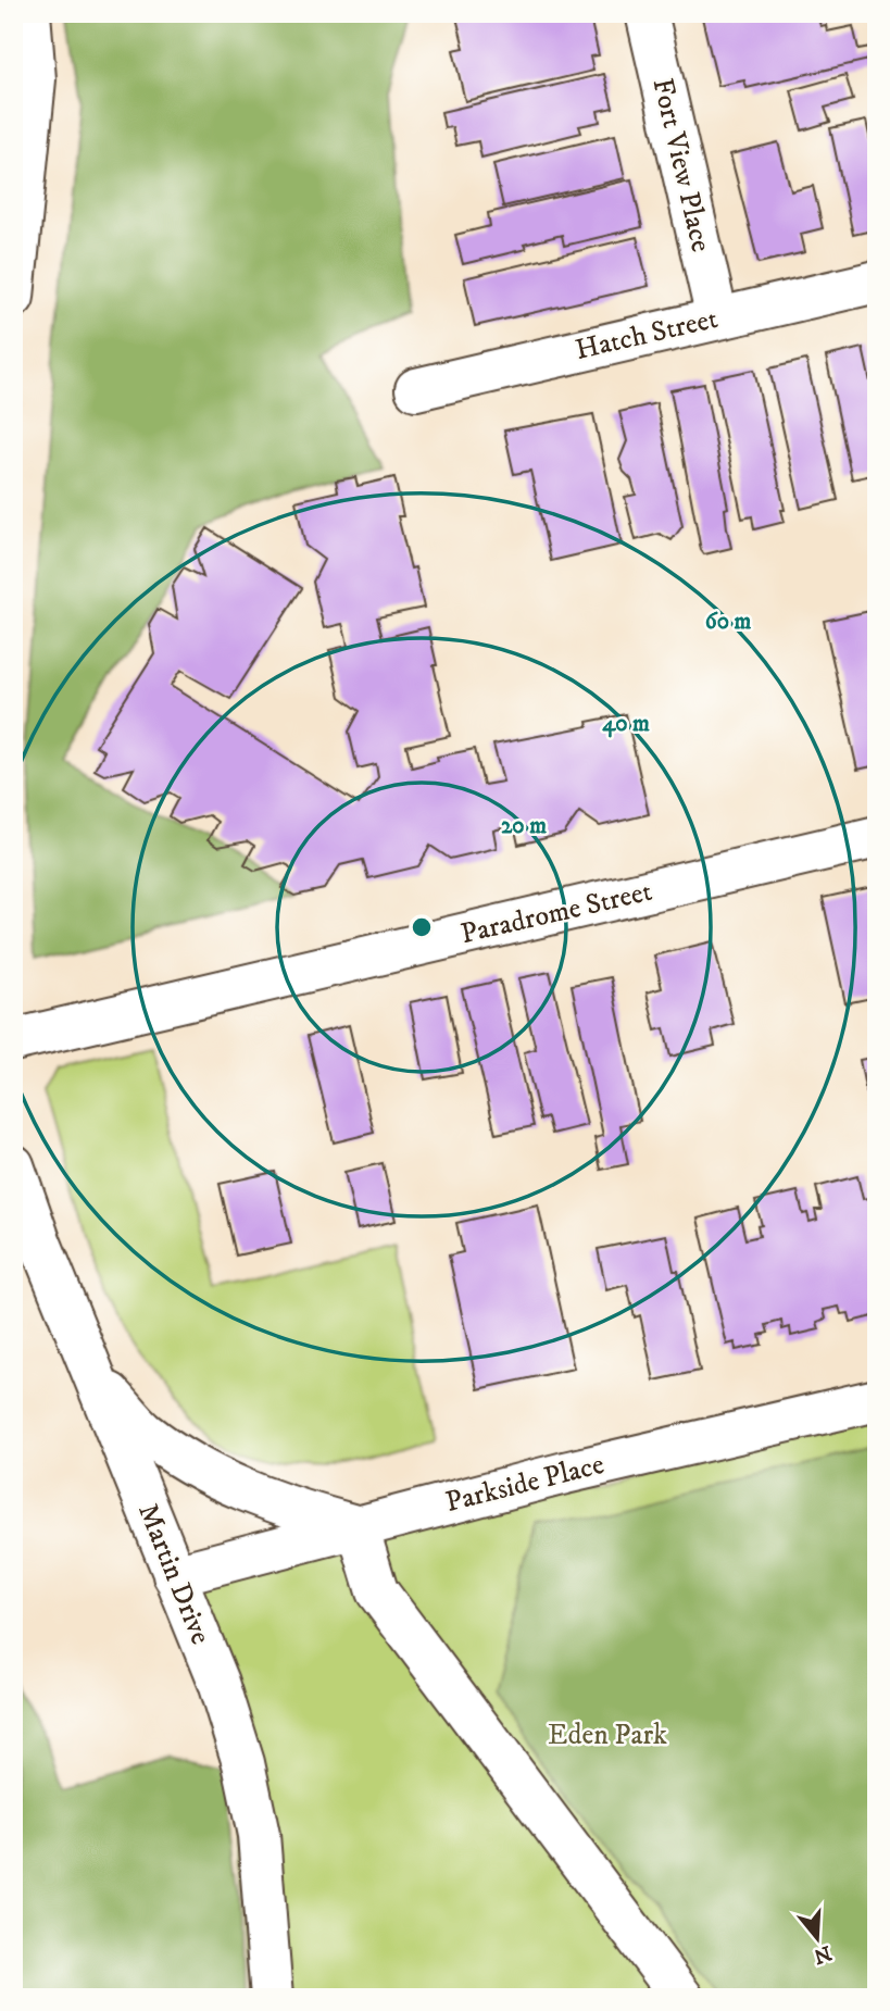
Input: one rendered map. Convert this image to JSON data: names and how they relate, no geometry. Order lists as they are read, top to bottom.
{
  "streets": {
    "street": [
      "Fort View Place",
      "Hatch Street",
      "Paradrome Street",
      "Parkside Place",
      "Martin Drive"
    ]
  },
  "crossings": [
    ["Fort View Place", "Hatch Street"],
    ["Parkside Place", "Martin Drive"]
  ],
  "parks": ["Eden Park"],
  "north": "bottom",
  "rings": ["60 m", "40 m", "20 m"]
}
